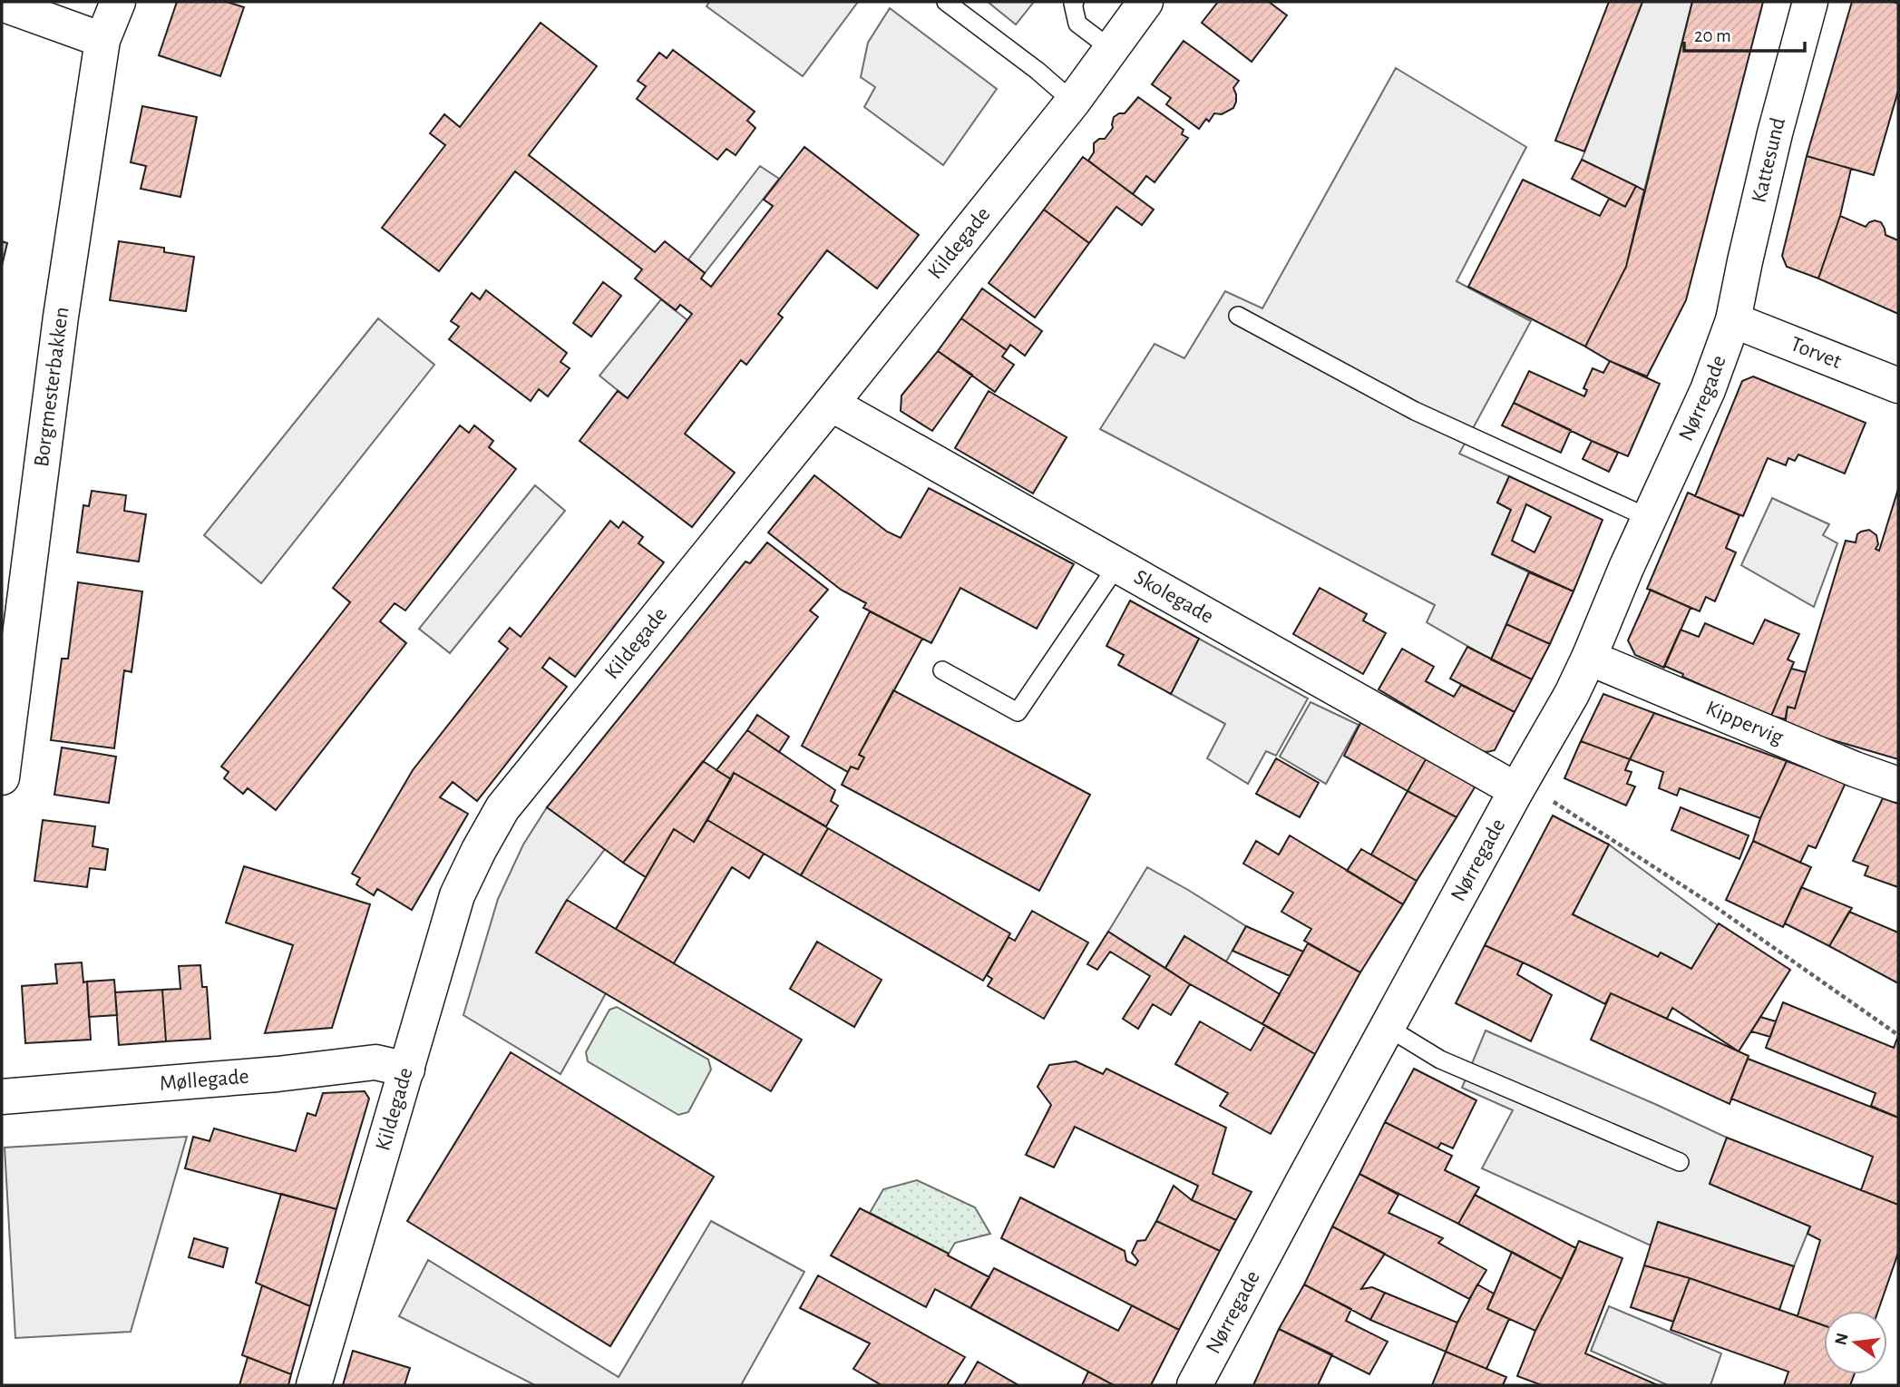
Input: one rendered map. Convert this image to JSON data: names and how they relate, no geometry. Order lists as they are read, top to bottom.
{
  "streets": {
    "street": [
      "Kattesund",
      "Kildegade",
      "Torvet",
      "Borgmesterbakken",
      "Nørregade",
      "Skolegade",
      "Kippervig",
      "Møllegade"
    ]
  },
  "crossings": [
    ["Kattesund", "Torvet"],
    ["Kattesund", "Nørregade"],
    ["Kildegade", "Skolegade"],
    ["Kildegade", "Møllegade"],
    ["Torvet", "Nørregade"],
    ["Nørregade", "Skolegade"],
    ["Nørregade", "Kippervig"]
  ],
  "scale_bar": "20 m",
  "north": "left"
}
